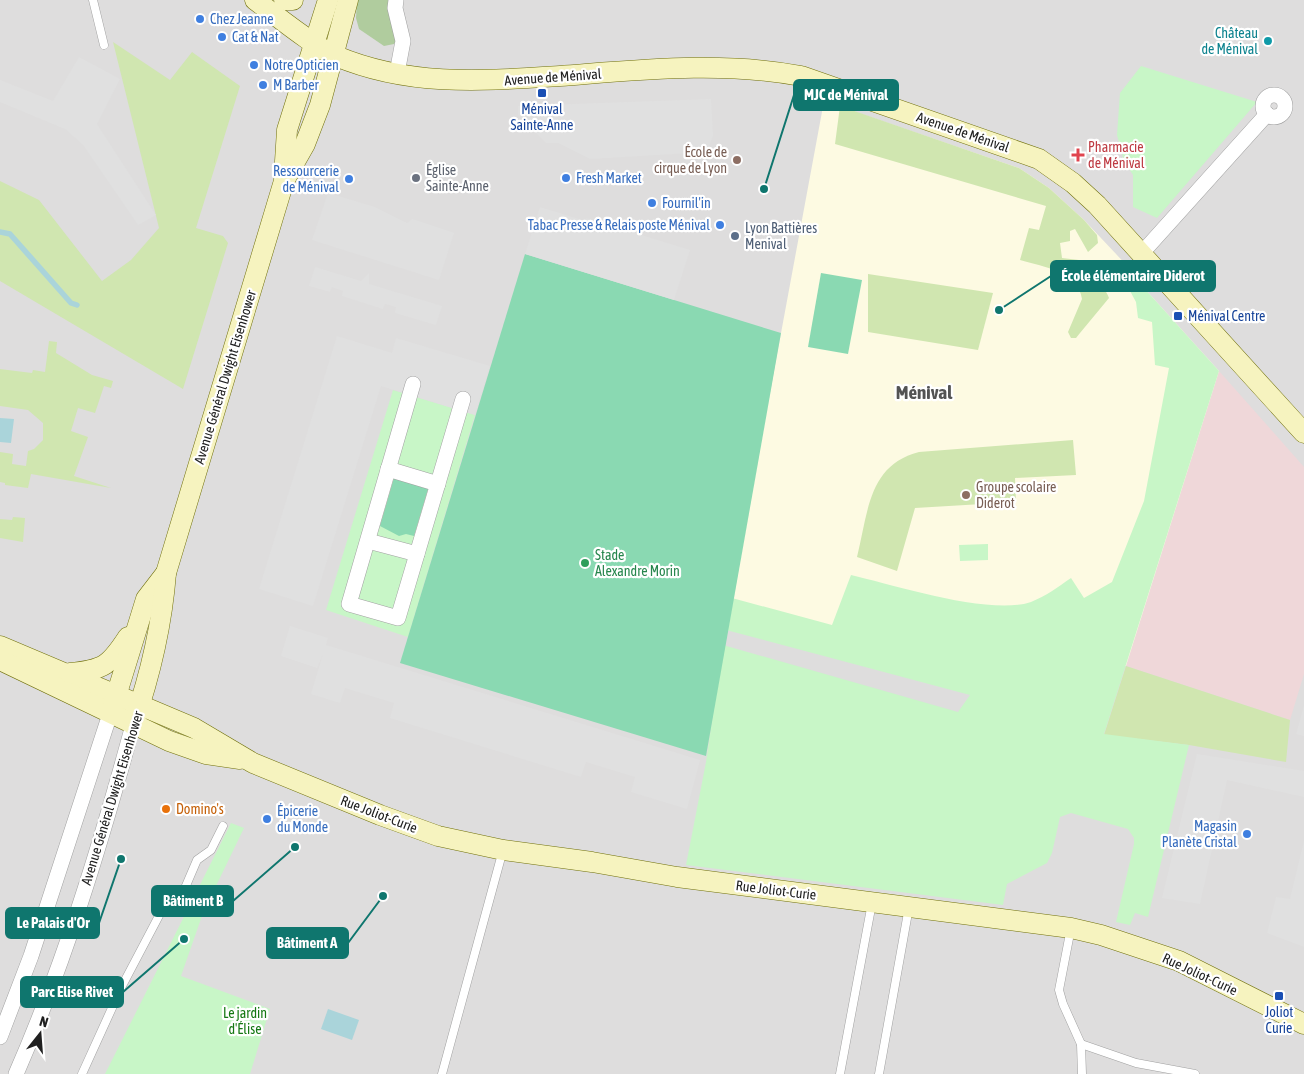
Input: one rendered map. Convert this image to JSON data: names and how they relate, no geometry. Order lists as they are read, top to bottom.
{
  "streets": {
    "main road": ["Avenue de Ménival", "Avenue Général Dwight Eisenhower", "Rue Joliot-Curie"]
  },
  "crossings": [
    ["Avenue de Ménival", "Avenue Général Dwight Eisenhower"],
    ["Avenue Général Dwight Eisenhower", "Rue Joliot-Curie"]
  ],
  "districts": ["Ménival"],
  "parks": ["Le jardin d'Élise"],
  "places": {
    "other": [
      "Chez Jeanne",
      "Cat & Nat",
      "Château de Ménival",
      "Notre Opticien",
      "M Barber",
      "École de cirque de Lyon",
      "Église Sainte-Anne",
      "Fresh Market",
      "Ressourcerie de Ménival",
      "MJC de Ménival",
      "Fournil'in",
      "Tabac Presse & Relais poste Ménival",
      "Lyon Battières Menival",
      "École élémentaire Diderot",
      "Groupe scolaire Diderot",
      "Stade Alexandre Morin",
      "Domino's",
      "Épicerie du Monde",
      "Magasin Planète Cristal",
      "Bâtiment B",
      "Le Palais d'Or",
      "Bâtiment A",
      "Parc Elise Rivet"
    ],
    "transit": ["Ménival Sainte-Anne", "Ménival Centre", "Joliot Curie"],
    "health": ["Pharmacie de Ménival"]
  },
  "north": "top"
}
